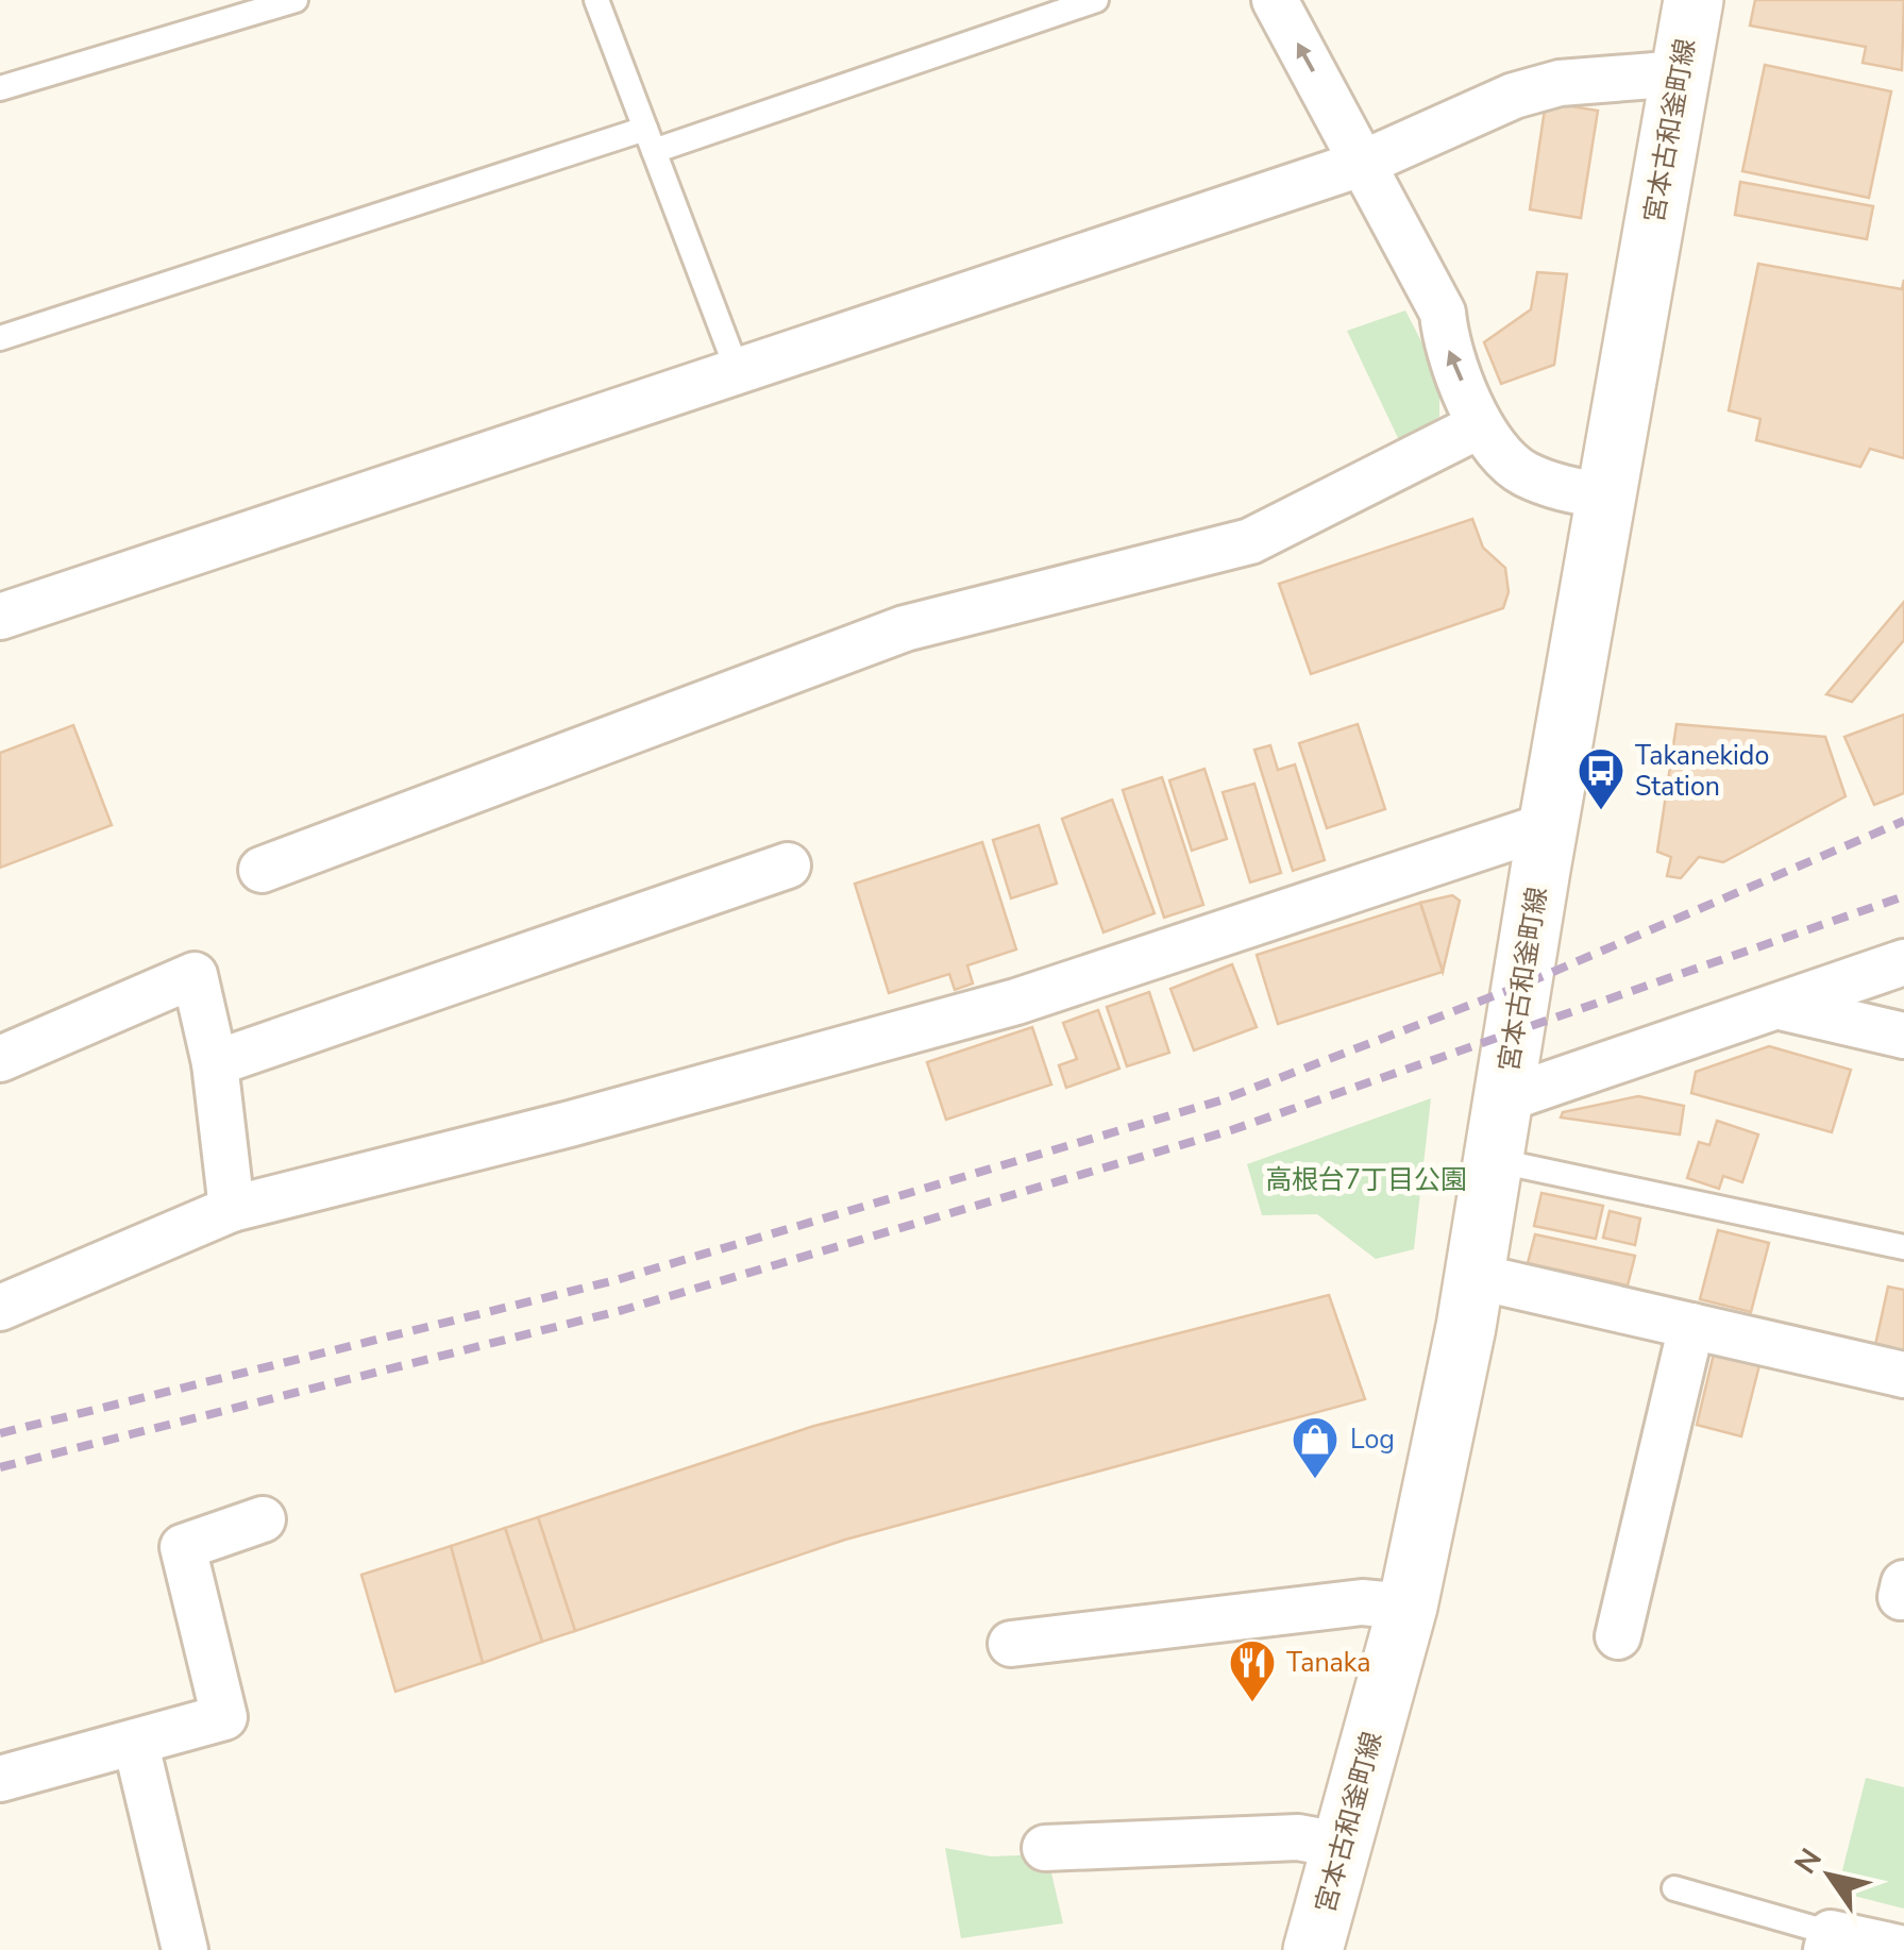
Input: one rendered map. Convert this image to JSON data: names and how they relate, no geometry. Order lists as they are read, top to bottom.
{
  "streets": {
    "street": ["宮本古和釜町線"]
  },
  "parks": ["高根台7丁目公園"],
  "places": {
    "bus stop": ["Takanekido Station"],
    "shop": ["Log"],
    "restaurant": ["Tanaka"]
  },
  "north": "top left"
}
